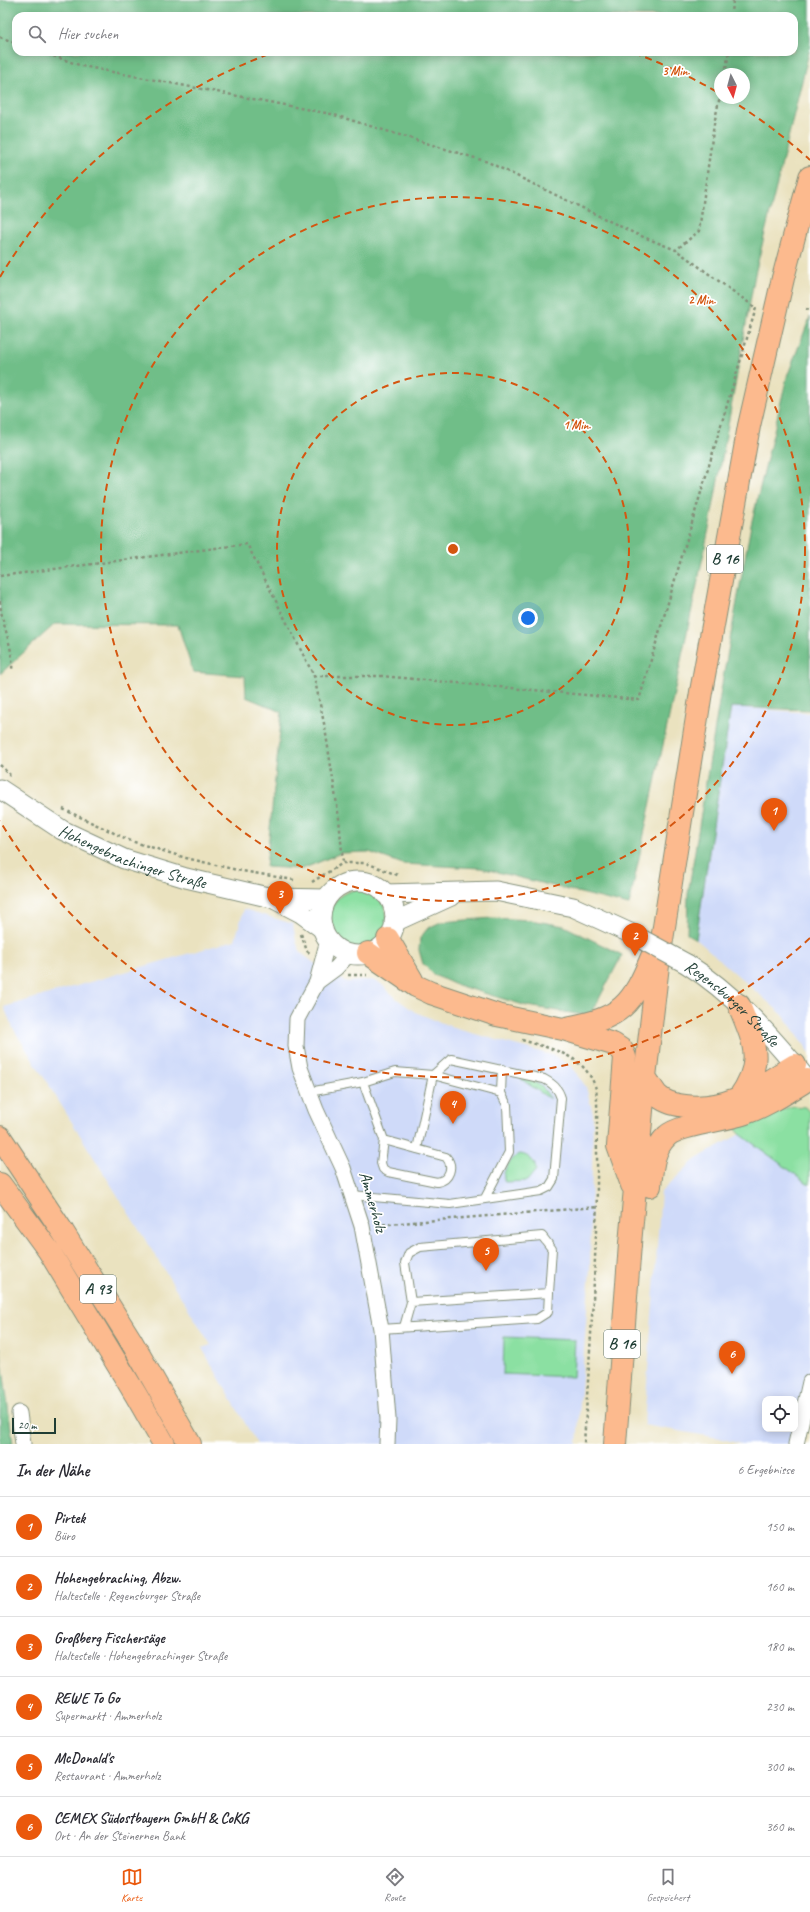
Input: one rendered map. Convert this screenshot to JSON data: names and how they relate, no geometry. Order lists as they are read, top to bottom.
{
  "streets": {
    "main road": ["B 16", "A 93"],
    "street": ["Hohengebrachinger Straße", "Regensburger Straße", "Ammerholz"]
  },
  "crossings": [
    ["Hohengebrachinger Straße", "Regensburger Straße"],
    ["Hohengebrachinger Straße", "Ammerholz"],
    ["Regensburger Straße", "Ammerholz"]
  ],
  "scale_bar": "20 m",
  "north": "bottom",
  "page": {
    "search": "Hier suchen",
    "pins": [
      "1",
      "3",
      "2",
      "4",
      "5",
      "6"
    ],
    "scale": "20 m",
    "heading": ["In der Nähe", "6 Ergebnisse"],
    "list": [
      {
        "mark": "1",
        "name": "Pirtek",
        "note": "Büro",
        "value": "150 m"
      },
      {
        "mark": "2",
        "name": "Hohengebraching, Abzw.",
        "note": "Haltestelle · Regensburger Straße",
        "value": "160 m"
      },
      {
        "mark": "3",
        "name": "Großberg Fischersäge",
        "note": "Haltestelle · Hohengebrachinger Straße",
        "value": "180 m"
      },
      {
        "mark": "4",
        "name": "REWE To Go",
        "note": "Supermarkt · Ammerholz",
        "value": "230 m"
      },
      {
        "mark": "5",
        "name": "McDonald's",
        "note": "Restaurant · Ammerholz",
        "value": "300 m"
      },
      {
        "mark": "6",
        "name": "CEMEX Südostbayern GmbH & CoKG",
        "note": "Ort · An der Steinernen Bank",
        "value": "360 m"
      }
    ],
    "nav": ["Karte", "Route", "Gespeichert"]
  },
  "rings": ["3 Min.", "2 Min.", "1 Min."]
}
